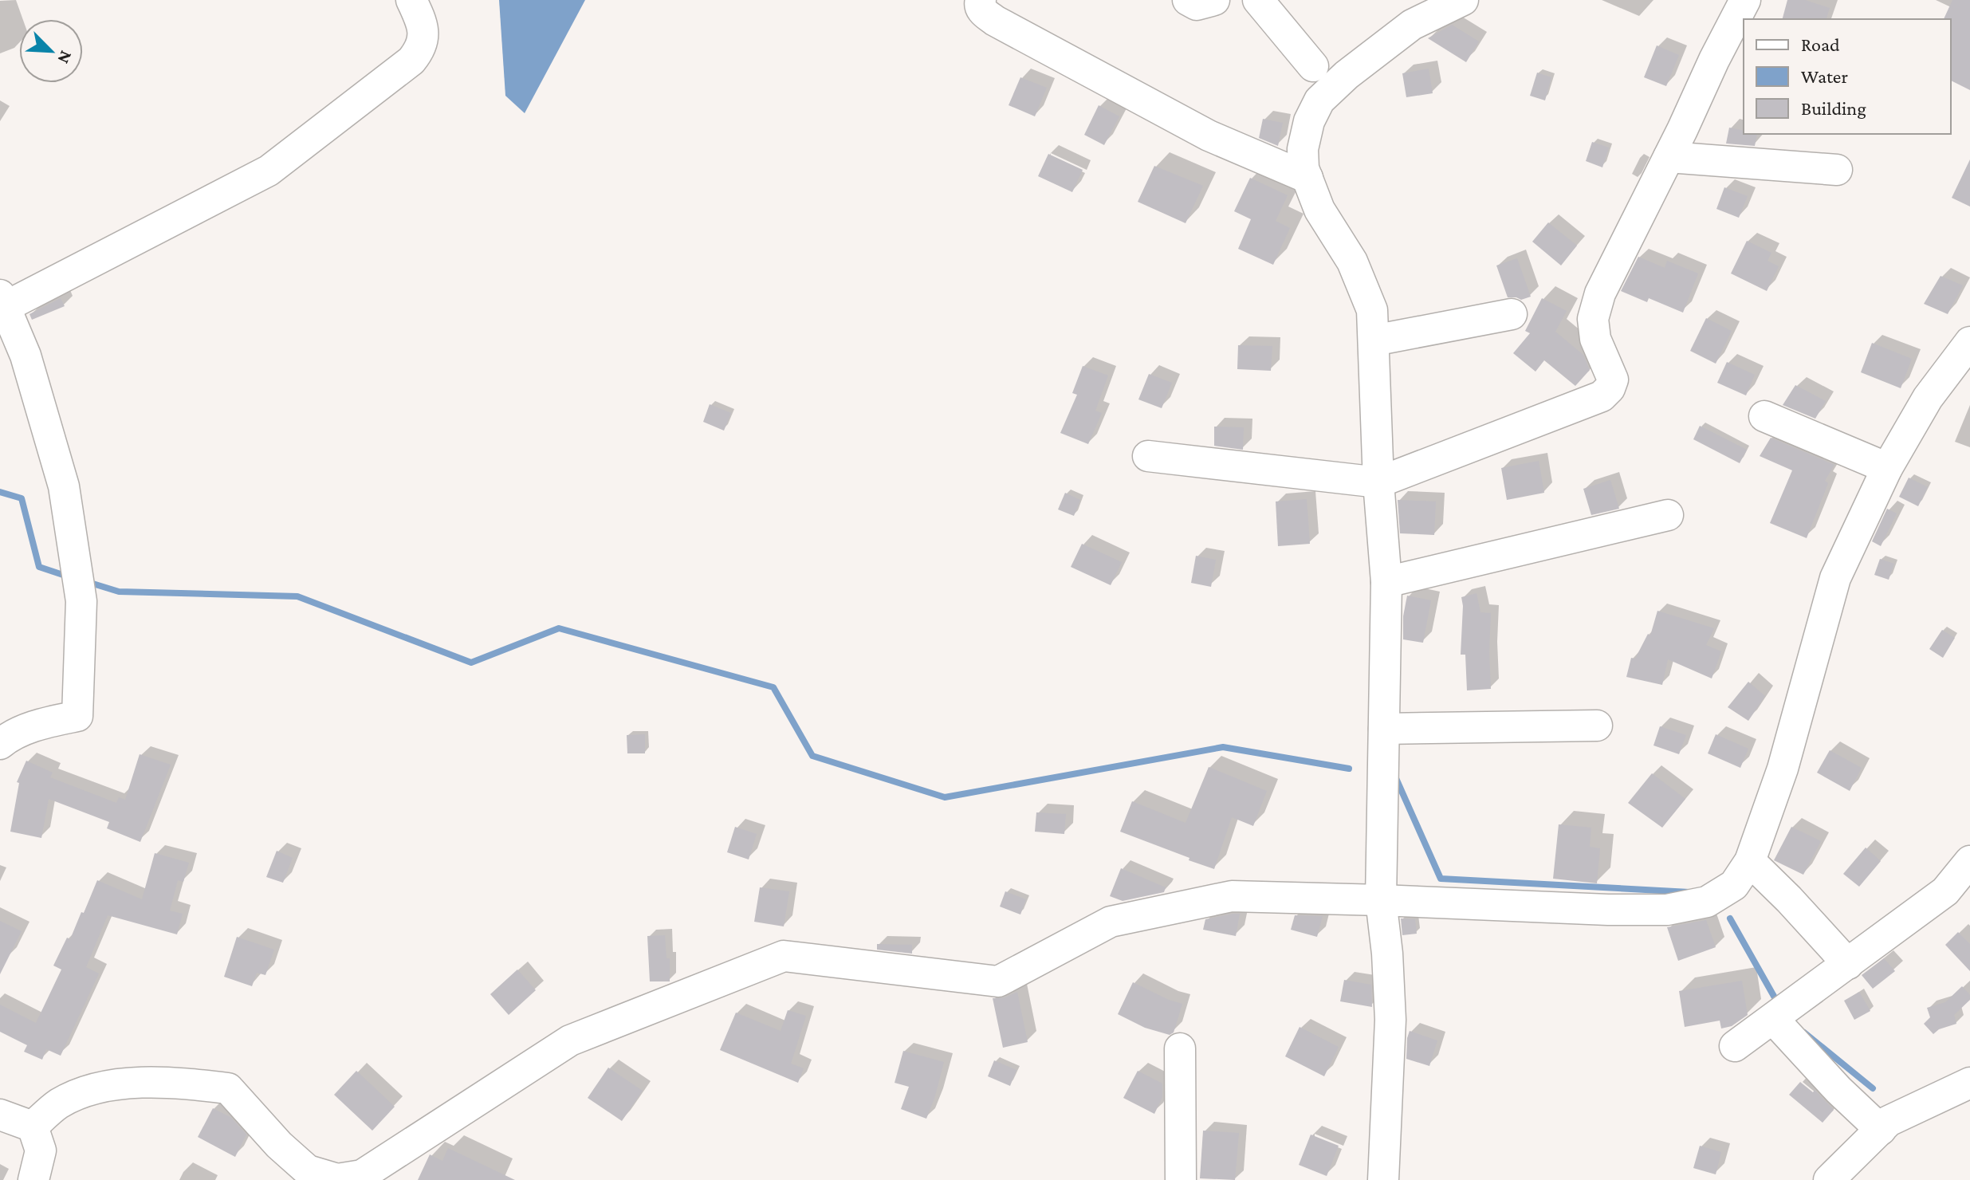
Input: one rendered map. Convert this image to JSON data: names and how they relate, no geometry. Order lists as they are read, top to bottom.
{
  "legend": ["Road", "Water", "Building"],
  "north": "bottom right"
}
